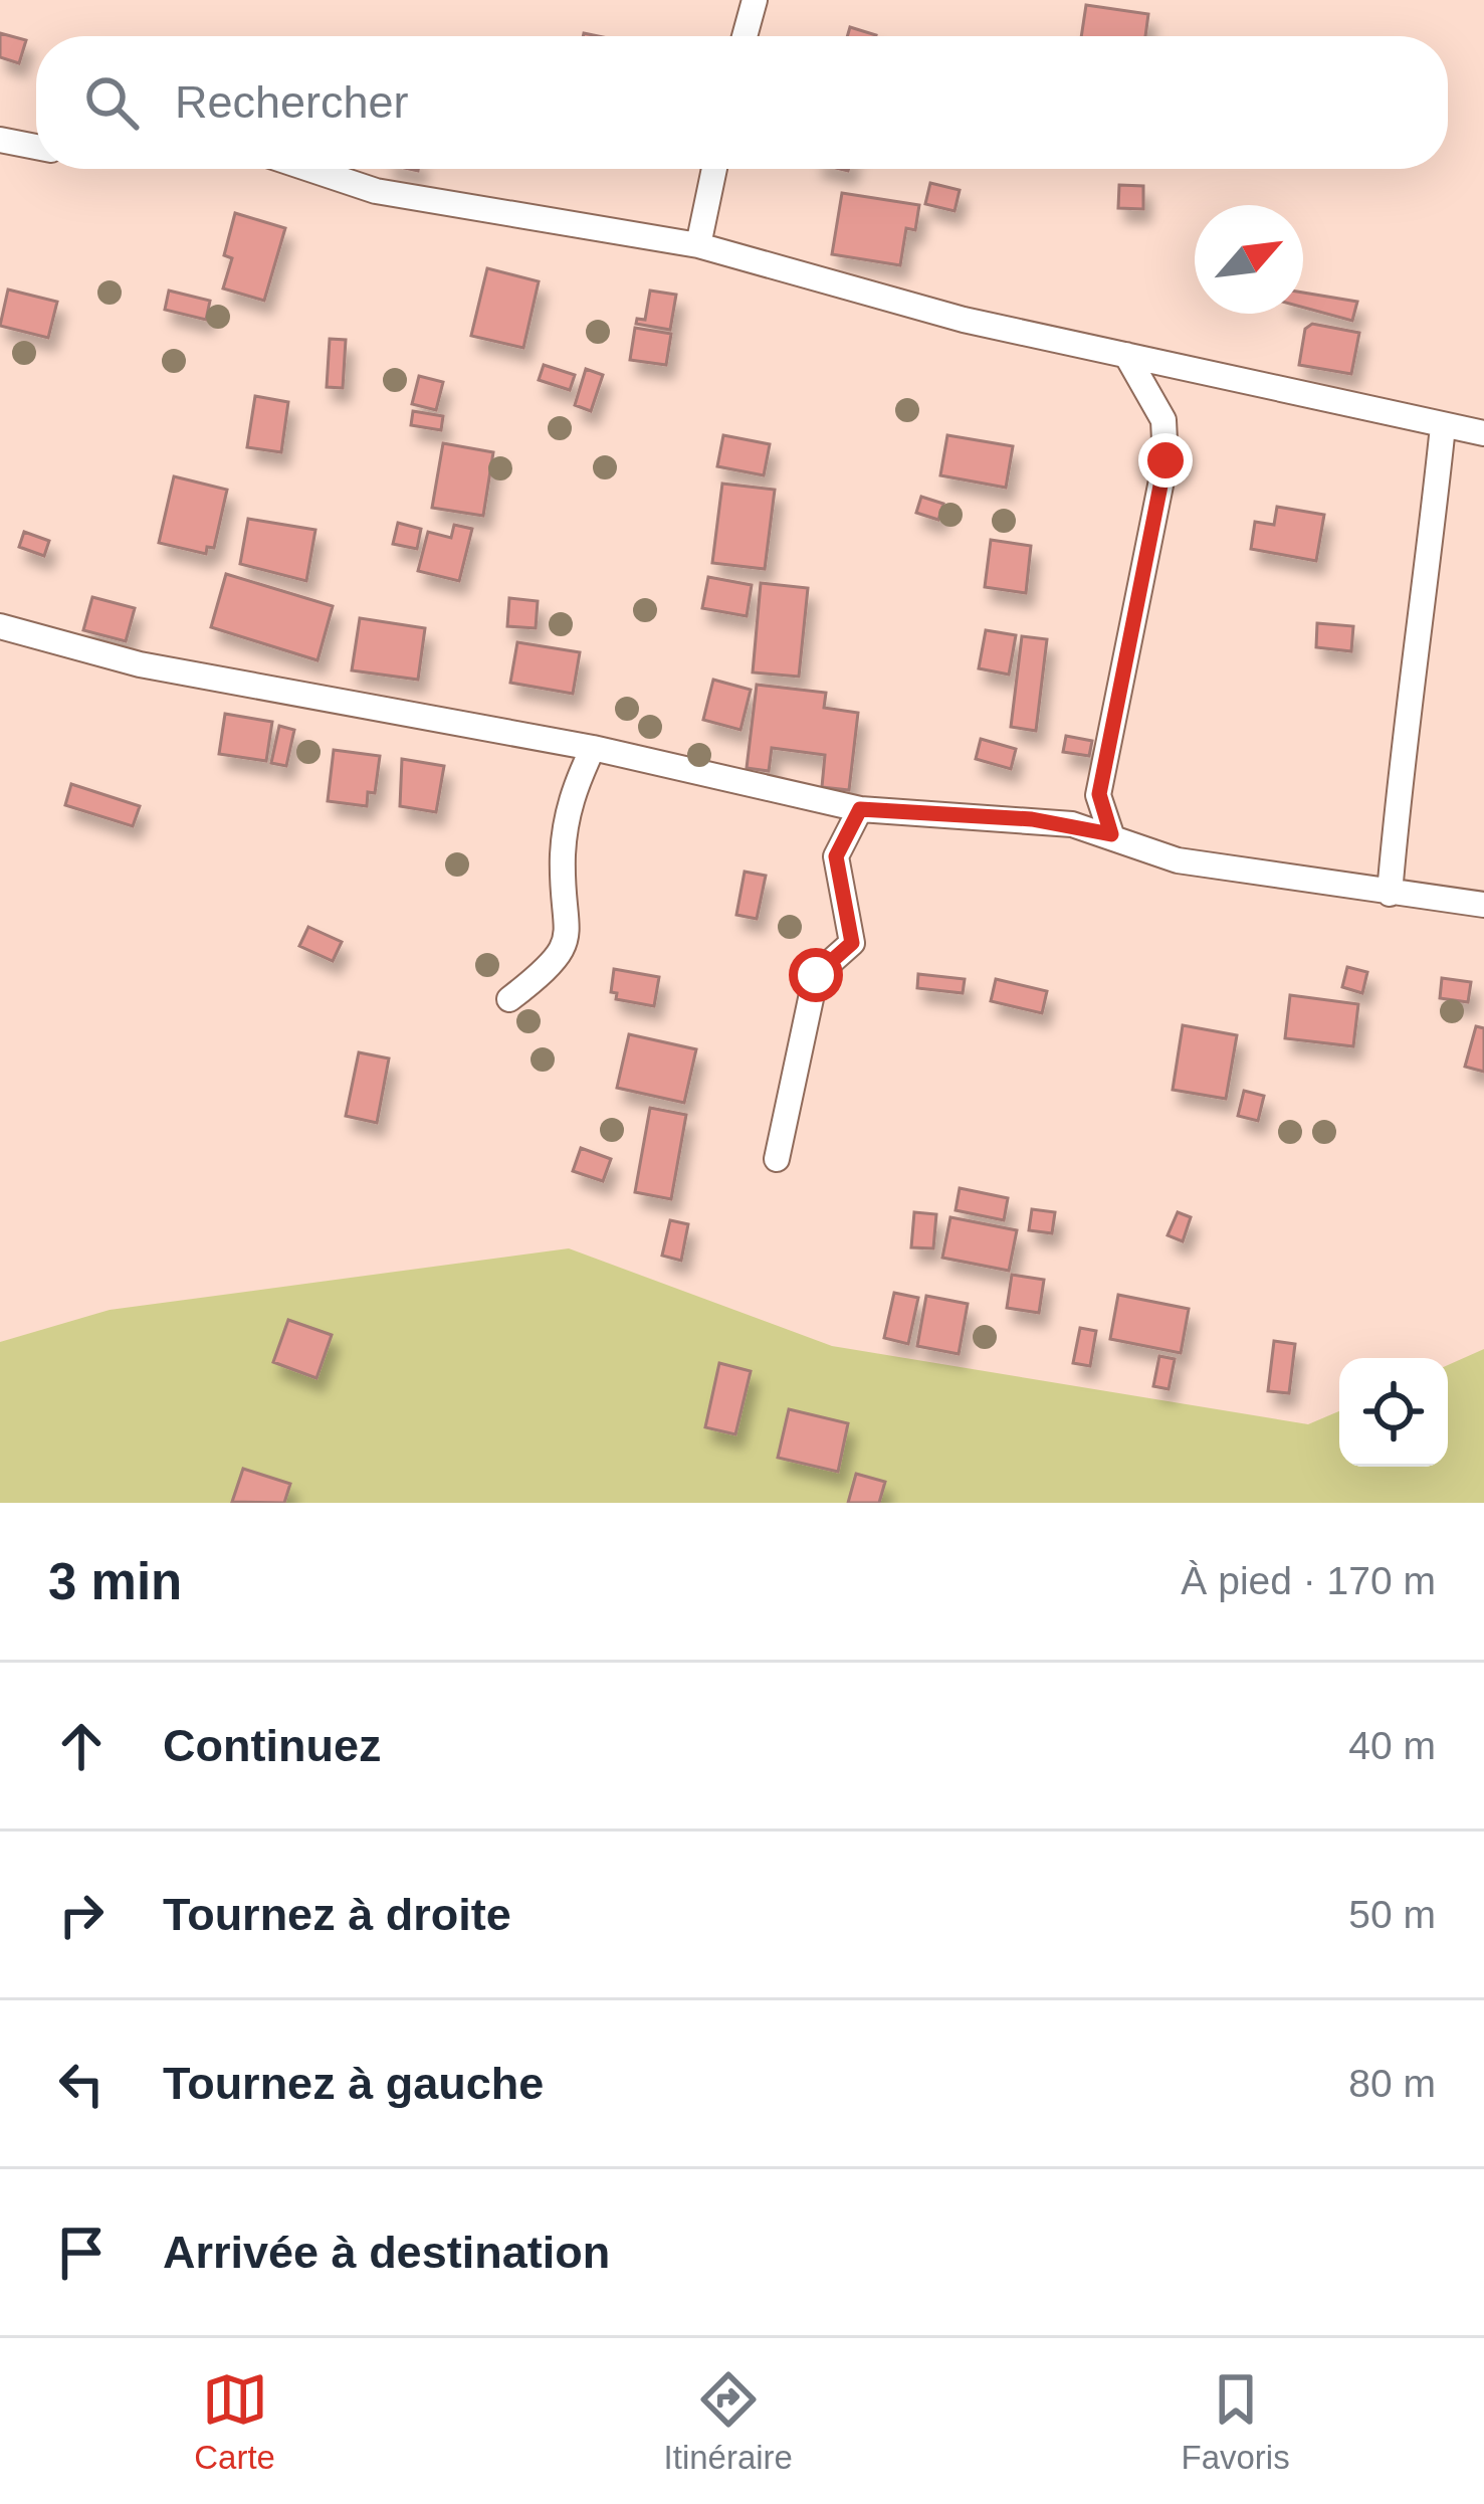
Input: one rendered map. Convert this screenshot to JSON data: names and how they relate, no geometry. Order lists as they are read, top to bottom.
{
  "north": "top right",
  "page": {
    "search": "Rechercher",
    "heading": ["3 min", "À pied · 170 m"],
    "list": [
      ["Continuez", "40 m"],
      ["Tournez à droite", "50 m"],
      ["Tournez à gauche", "80 m"],
      "Arrivée à destination"
    ],
    "nav": ["Carte", "Itinéraire", "Favoris"]
  }
}
